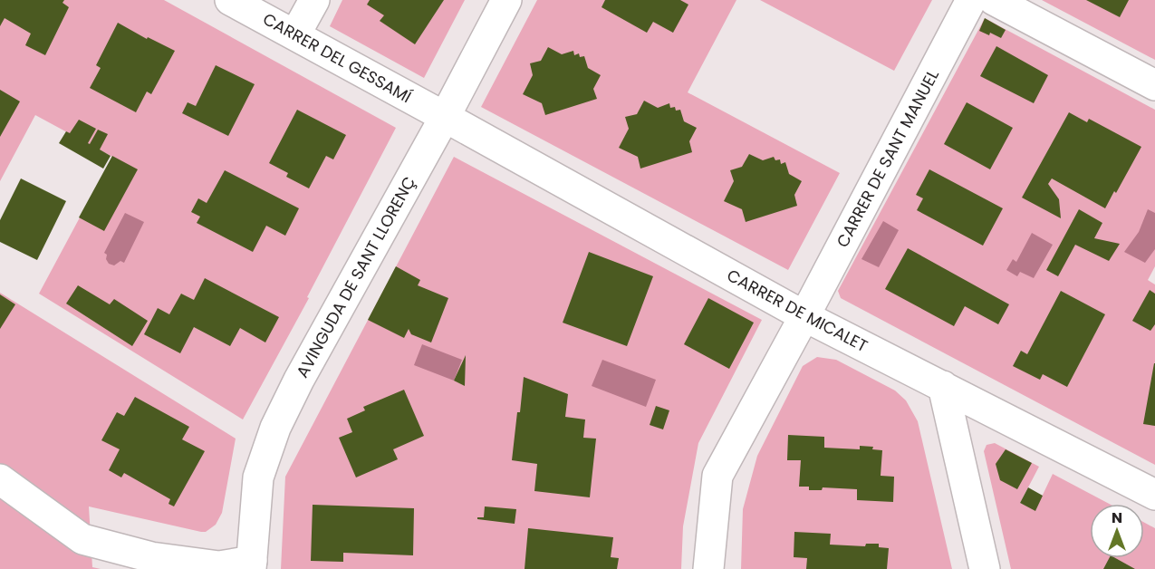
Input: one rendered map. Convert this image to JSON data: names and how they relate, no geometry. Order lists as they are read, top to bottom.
{
  "streets": {
    "street": [
      "CARRER DEL GESSAMÍ",
      "CARRER DE SANT MANUEL",
      "AVINGUDA DE SANT LLORENÇ",
      "CARRER DE MICALET"
    ]
  },
  "crossings": [
    ["CARRER DEL GESSAMÍ", "AVINGUDA DE SANT LLORENÇ"],
    ["CARRER DEL GESSAMÍ", "CARRER DE MICALET"],
    ["CARRER DE SANT MANUEL", "CARRER DE MICALET"],
    ["AVINGUDA DE SANT LLORENÇ", "CARRER DE MICALET"]
  ],
  "north": "top"
}
